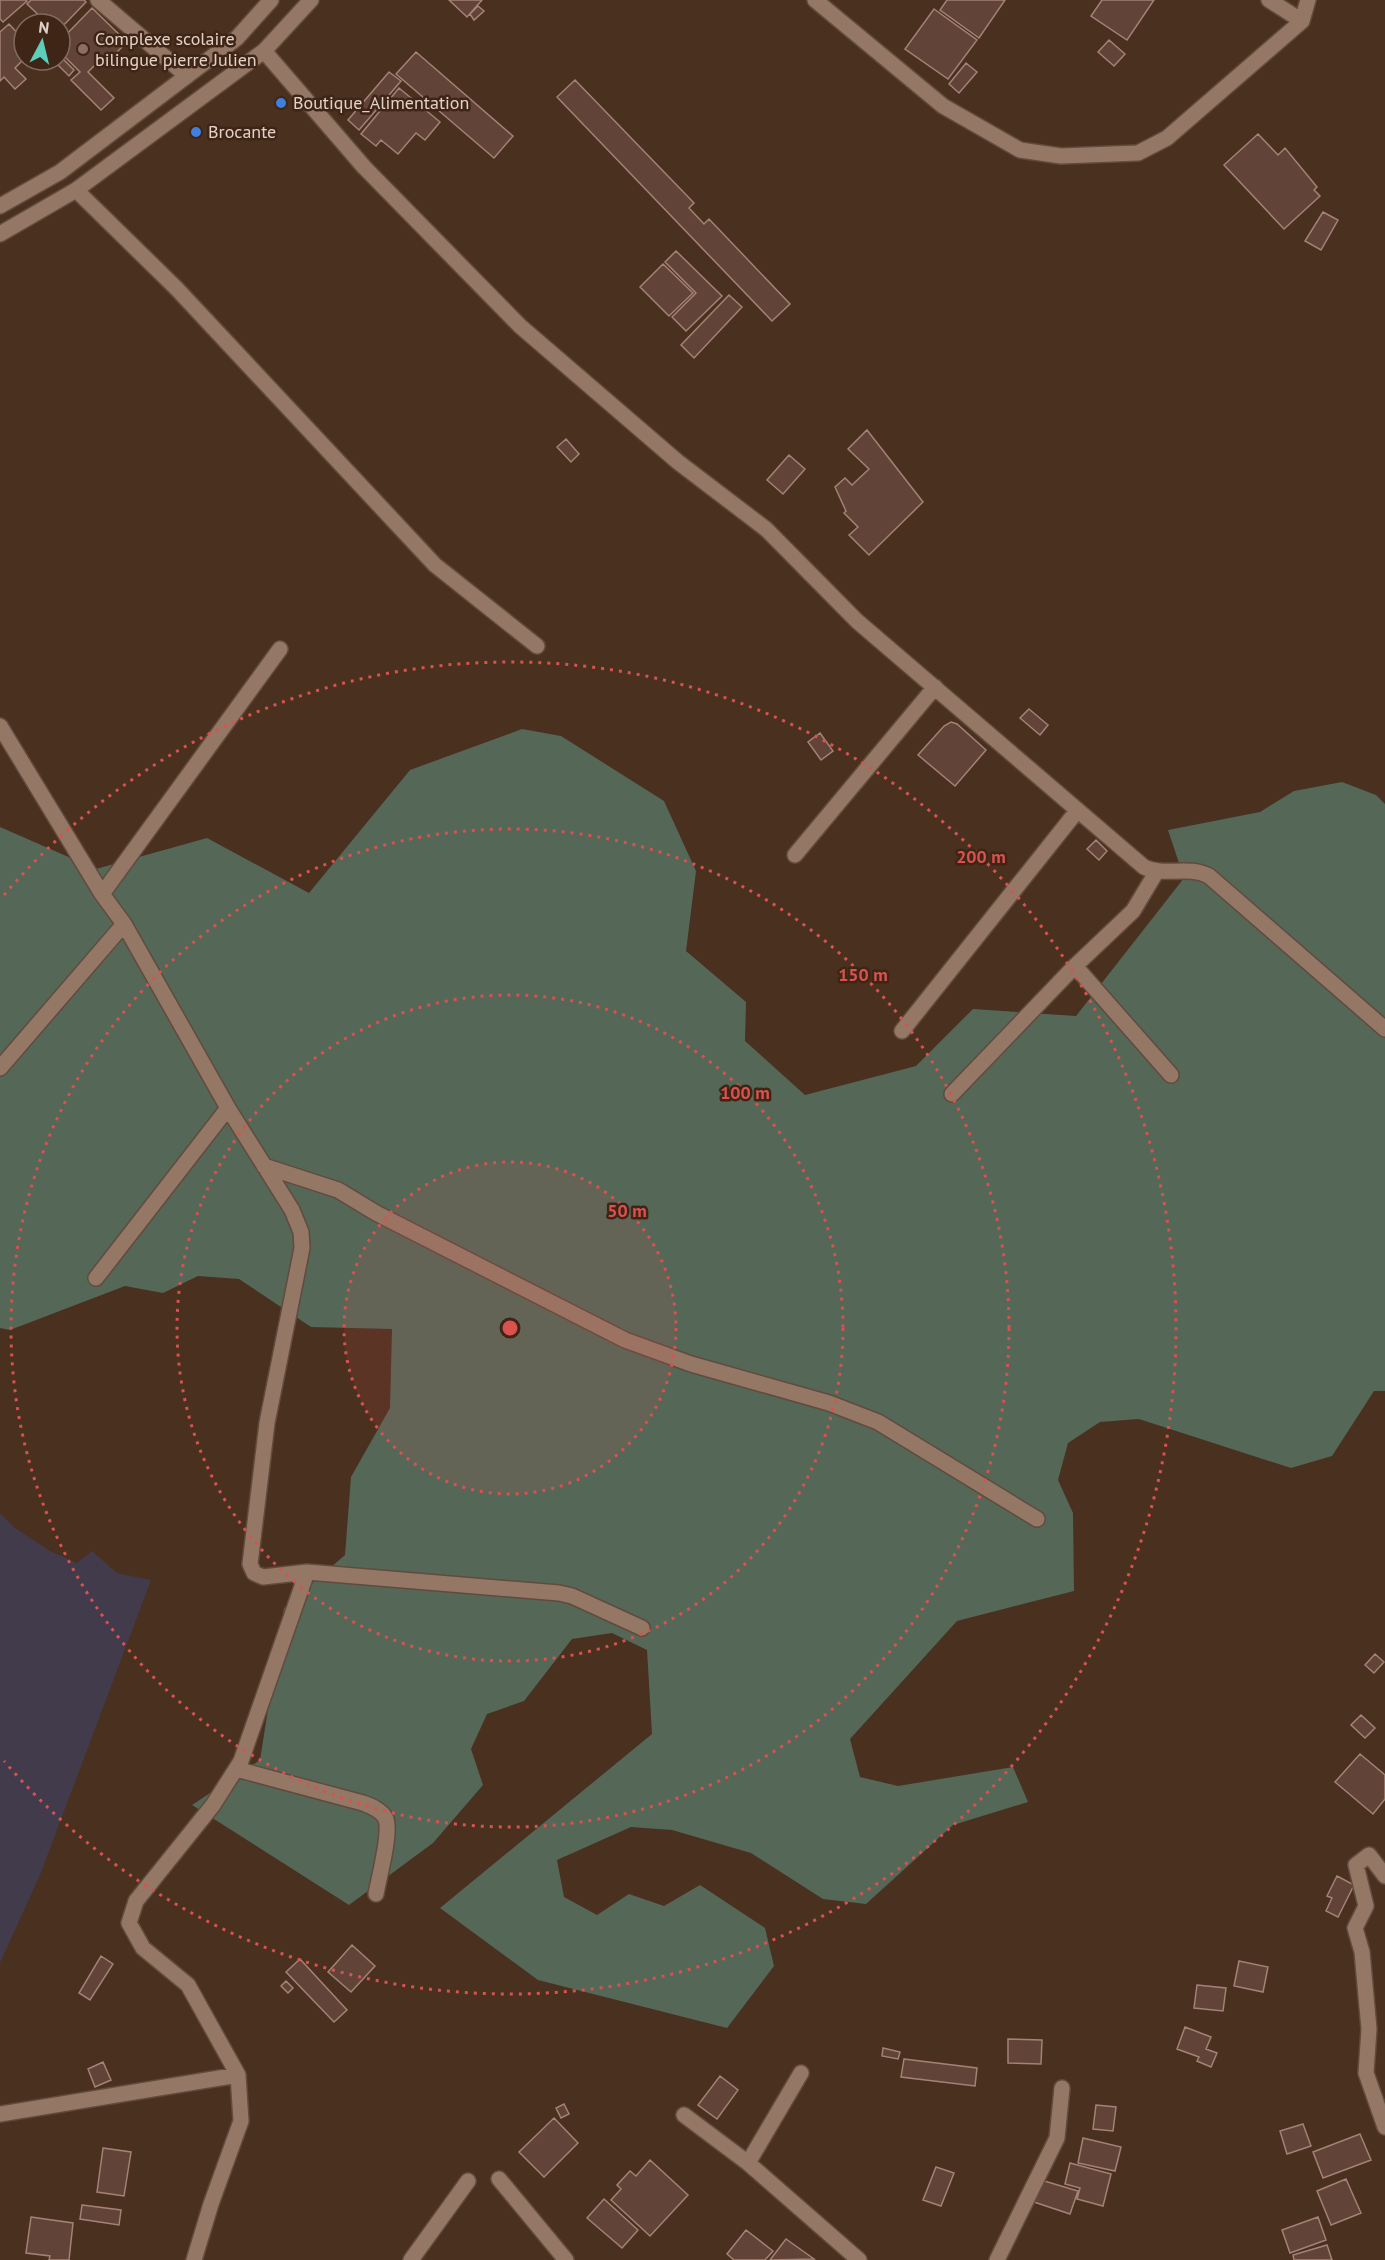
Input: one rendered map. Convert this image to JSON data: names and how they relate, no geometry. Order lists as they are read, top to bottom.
{
  "places": ["Complexe scolaire bilingue pierre Julien", "Boutique_Alimentation", "Brocante"],
  "north": "top",
  "rings": [
    "200 m",
    "150 m",
    "100 m",
    "50 m"
  ]
}
